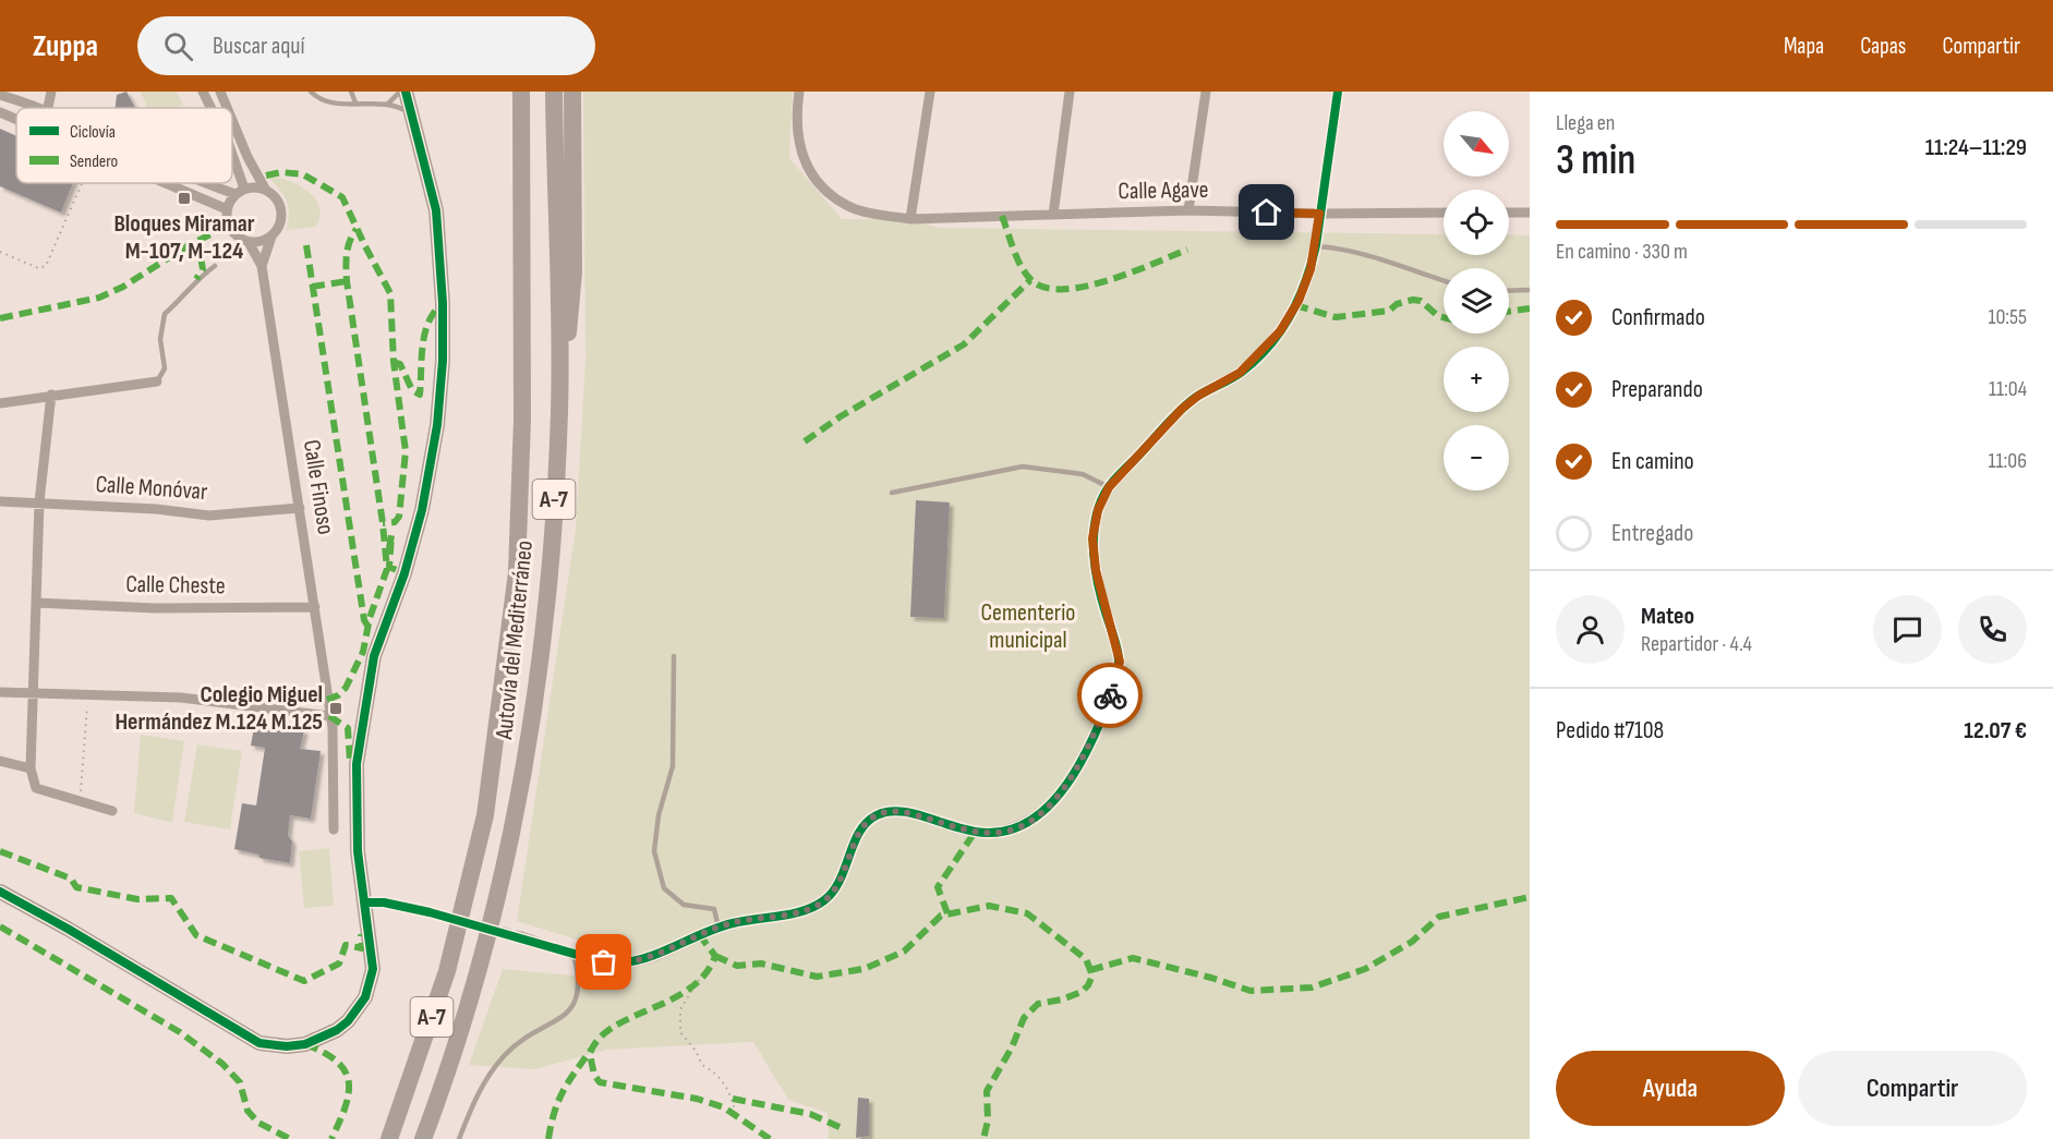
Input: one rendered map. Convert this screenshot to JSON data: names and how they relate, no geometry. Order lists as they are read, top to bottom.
{
  "streets": {
    "highway": ["A-7", "Autovía del Mediterráneo"],
    "street": [
      "Calle Agave",
      "Calle Finoso",
      "Calle Monóvar",
      "Calle Cheste"
    ]
  },
  "crossings": [
    ["Calle Finoso", "Calle Monóvar"],
    ["Calle Finoso", "Calle Cheste"]
  ],
  "parks": ["Cementerio municipal"],
  "places": {
    "transit": ["Bloques Miramar M-107, M-124", "Colegio Miguel Hermández M.124 M.125"]
  },
  "legend": ["Ciclovía", "Sendero"],
  "north": "bottom right",
  "page": {
    "header": "Zuppa",
    "search": "Buscar aquí",
    "nav": ["Mapa", "Capas", "Compartir"],
    "heading": ["3 min", "Llega en", "11:24–11:29"],
    "panel": [
      "Mateo",
      "Repartidor · 4.4",
      "Pedido #7108",
      "12.07 €"
    ],
    "map_buttons": ["+", "−"],
    "bar": "En camino · 330 m",
    "list": [
      ["Confirmado", "10:55"],
      ["Preparando", "11:04"],
      ["En camino", "11:06"],
      "Entregado"
    ],
    "buttons": ["Ayuda", "Compartir"]
  }
}
